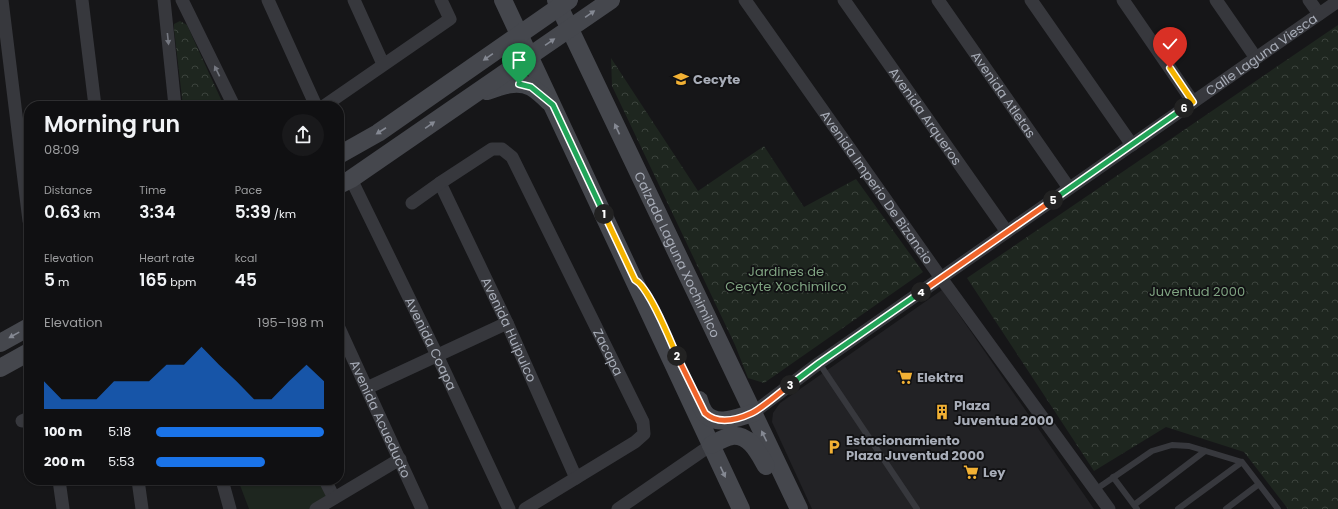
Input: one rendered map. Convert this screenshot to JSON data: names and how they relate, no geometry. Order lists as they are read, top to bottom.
{
  "streets": {
    "main road": ["Calzada Laguna Xochimilco"],
    "street": [
      "Calle Laguna Viesca",
      "Avenida Atletas",
      "Avenida Arqueros",
      "Avenida Imperio De Bizancio",
      "Avenida Huipulco",
      "Avenida Coapa",
      "Zacapa",
      "Avenida Acueducto"
    ]
  },
  "crossings": [
    ["Calle Laguna Viesca", "Avenida Atletas"],
    ["Calle Laguna Viesca", "Avenida Arqueros"],
    ["Calle Laguna Viesca", "Avenida Imperio De Bizancio"],
    ["Calle Laguna Viesca", "Calzada Laguna Xochimilco"],
    ["Avenida Huipulco", "Zacapa"]
  ],
  "parks": ["Jardines de Cecyte Xochimilco", "Juventud 2000"],
  "places": {
    "school or university": ["Cecyte"],
    "supermarket": ["Elektra", "Ley"],
    "building": ["Plaza Juventud 2000"],
    "parking": ["Estacionamiento Plaza Juventud 2000"]
  },
  "page": {
    "pins": [
      "6",
      "5",
      "1",
      "4",
      "2",
      "3"
    ],
    "heading": ["Morning run", "08:09"],
    "stats": [
      ["Distance", "0.63 km"],
      ["Time", "3:34"],
      ["Pace", "5:39 /km"],
      ["Elevation", "5 m"],
      ["Heart rate", "165 bpm"],
      ["kcal", "45"]
    ],
    "chart": ["Elevation", "195–198 m"],
    "list": [
      {
        "name": "100 m",
        "note": "5:18"
      },
      {
        "name": "200 m",
        "note": "5:53"
      }
    ]
  }
}
